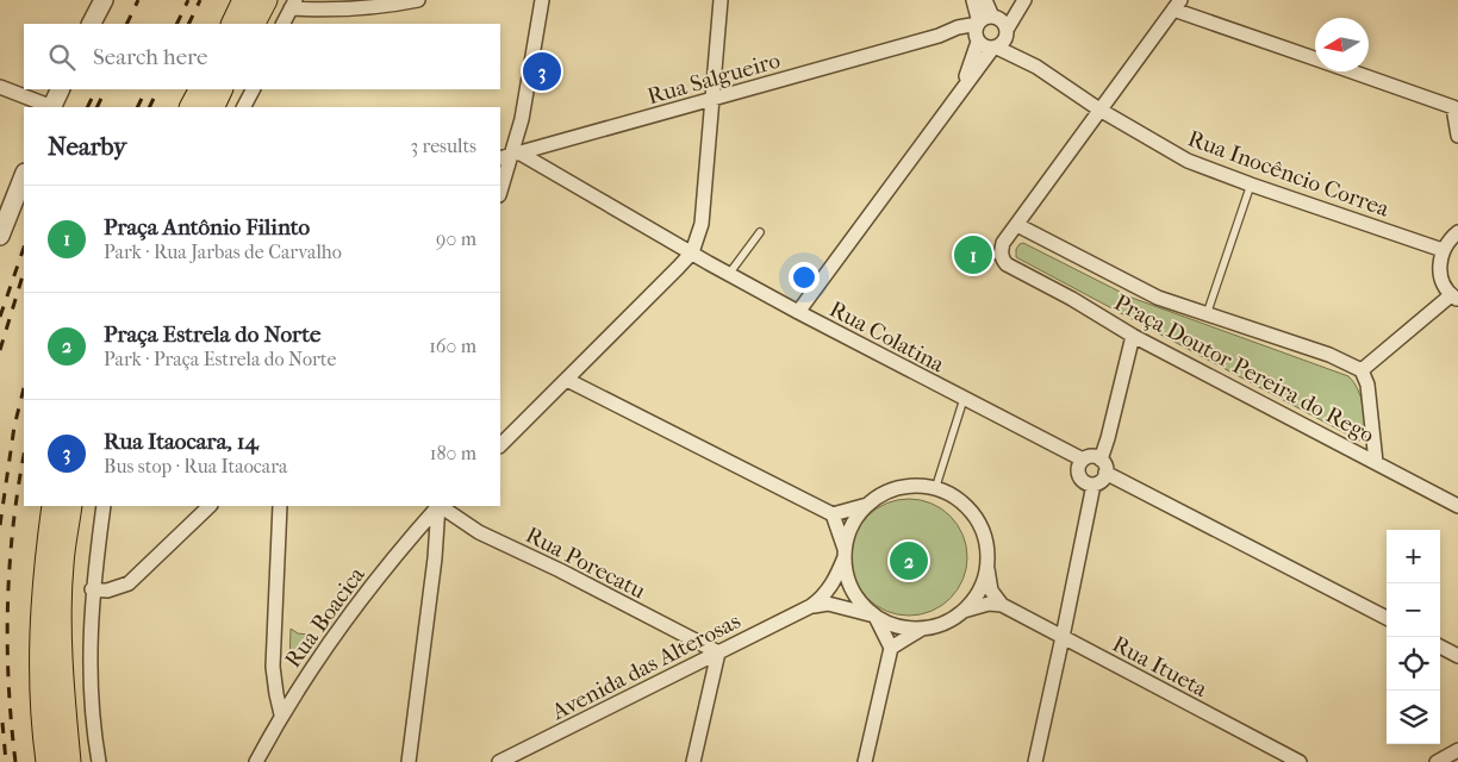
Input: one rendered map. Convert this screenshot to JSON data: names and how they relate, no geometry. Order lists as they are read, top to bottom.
{
  "streets": {
    "street": [
      "Rua Salgueiro",
      "Rua Inocêncio Correa",
      "Rua Colatina",
      "Praça Doutor Pereira do Rego",
      "Rua Porecatu",
      "Rua Boacica",
      "Avenida das Alterosas",
      "Rua Itueta"
    ]
  },
  "crossings": [
    ["Rua Salgueiro", "Rua Inocêncio Correa"],
    ["Rua Salgueiro", "Rua Colatina"],
    ["Rua Porecatu", "Avenida das Alterosas"]
  ],
  "north": "left",
  "page": {
    "search": "Search here",
    "pins": ["3", "1", "2"],
    "heading": ["Nearby", "3 results"],
    "list": [
      {
        "mark": "1",
        "name": "Praça Antônio Filinto",
        "note": "Park · Rua Jarbas de Carvalho",
        "value": "90 m"
      },
      {
        "mark": "2",
        "name": "Praça Estrela do Norte",
        "note": "Park · Praça Estrela do Norte",
        "value": "160 m"
      },
      {
        "mark": "3",
        "name": "Rua Itaocara, 14",
        "note": "Bus stop · Rua Itaocara",
        "value": "180 m"
      }
    ],
    "map_buttons": ["+", "−"]
  }
}
